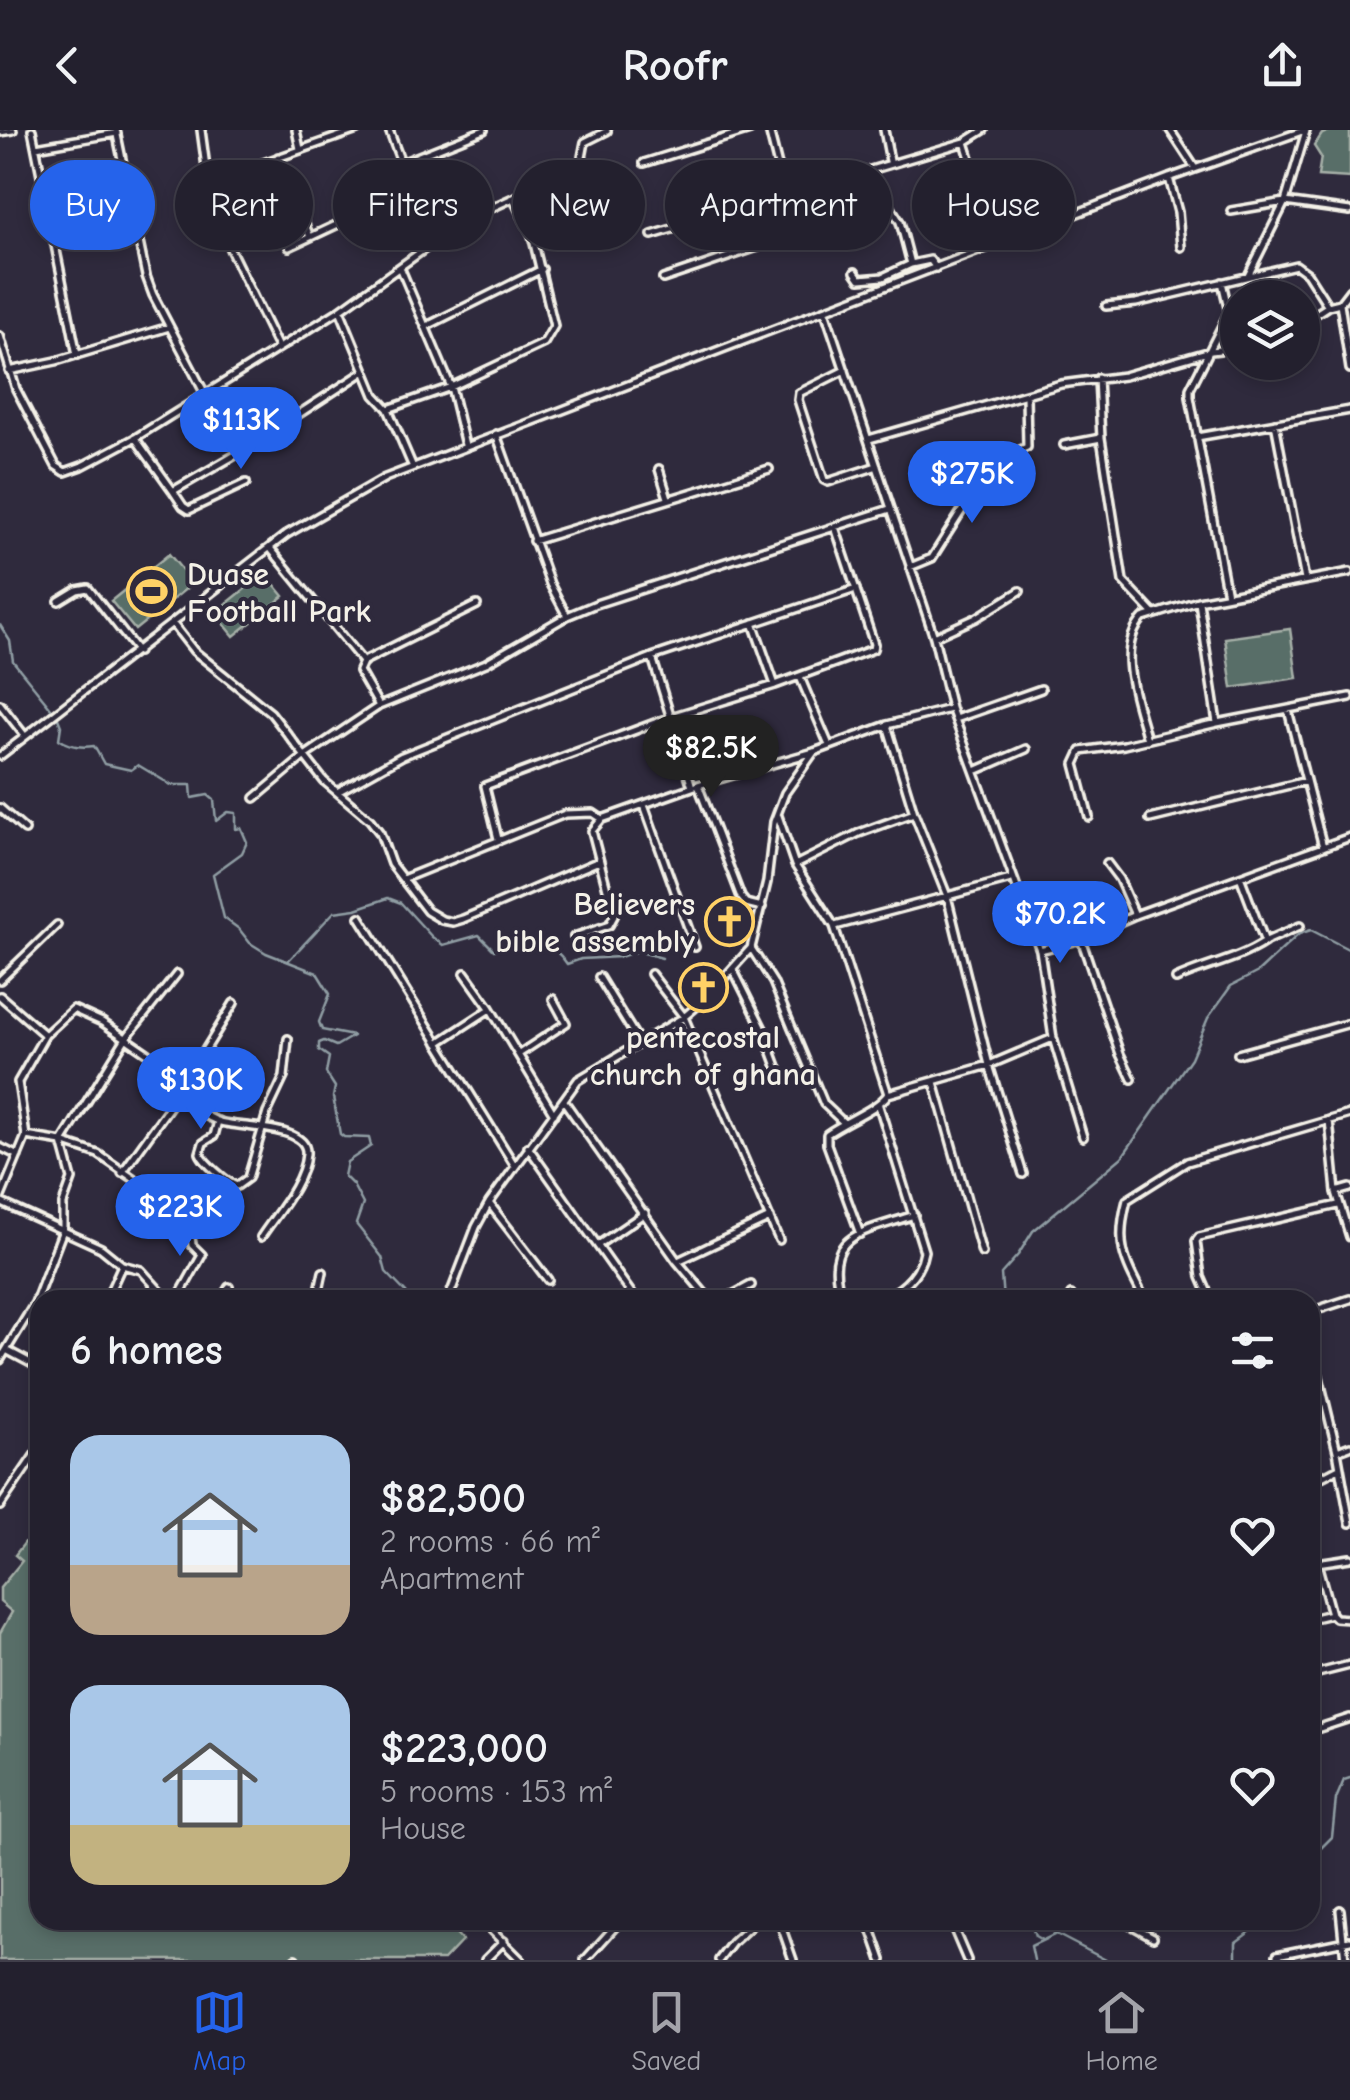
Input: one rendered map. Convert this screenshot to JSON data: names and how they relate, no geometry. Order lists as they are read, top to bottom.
{
  "places": {
    "sports": ["Duase Football Park"],
    "church": ["Believers bible assembly", "pentecostal church of ghana"]
  },
  "page": {
    "header": "Roofr",
    "chip": [
      "Buy",
      "Rent",
      "Filters",
      "New",
      "Apartment",
      "House"
    ],
    "price": [
      "$113K",
      "$275K",
      "$82.5K",
      "$70.2K",
      "$130K",
      "$223K"
    ],
    "heading": "6 homes",
    "list": [
      {
        "name": "$82,500",
        "note": "2 rooms · 66 m² · Apartment"
      },
      {
        "name": "$223,000",
        "note": "5 rooms · 153 m² · House"
      }
    ],
    "tabs": ["Map", "Saved", "Home"]
  }
}
